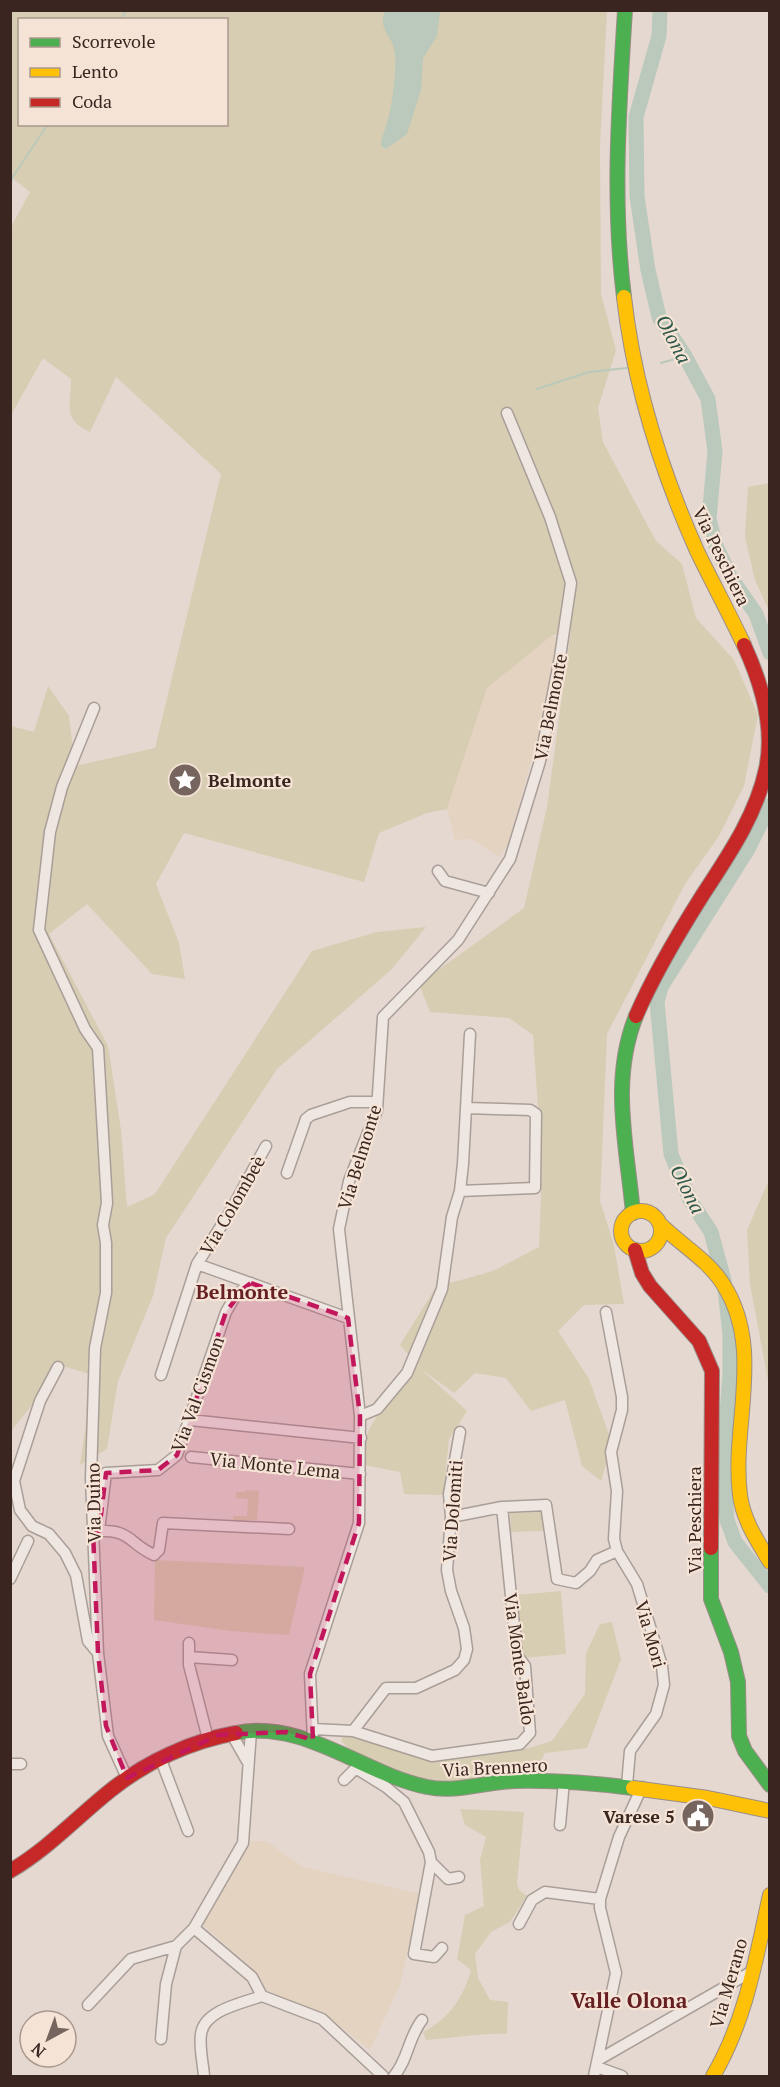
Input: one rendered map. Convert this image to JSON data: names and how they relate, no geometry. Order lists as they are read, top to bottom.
{
  "streets": {
    "main road": ["Via Peschiera", "Via Brennero", "Via Merano"],
    "street": [
      "Via Belmonte",
      "Via Colombeè",
      "Via Val Cismon",
      "Via Monte Lema",
      "Via Duino",
      "Via Dolomiti",
      "Via Mori",
      "Via Monte Baldo"
    ]
  },
  "crossings": [
    ["Via Belmonte", "Via Colombeè"],
    ["Via Belmonte", "Via Monte Lema"],
    ["Via Belmonte", "Via Brennero"],
    ["Via Colombeè", "Via Val Cismon"],
    ["Via Val Cismon", "Via Duino"],
    ["Via Duino", "Via Brennero"],
    ["Via Dolomiti", "Via Monte Baldo"],
    ["Via Mori", "Via Brennero"]
  ],
  "districts": ["Belmonte", "Valle Olona"],
  "water": ["Olona"],
  "places": {
    "place": ["Belmonte"],
    "public building": ["Varese 5"]
  },
  "legend": ["Scorrevole", "Lento", "Coda"],
  "north": "bottom left"
}
